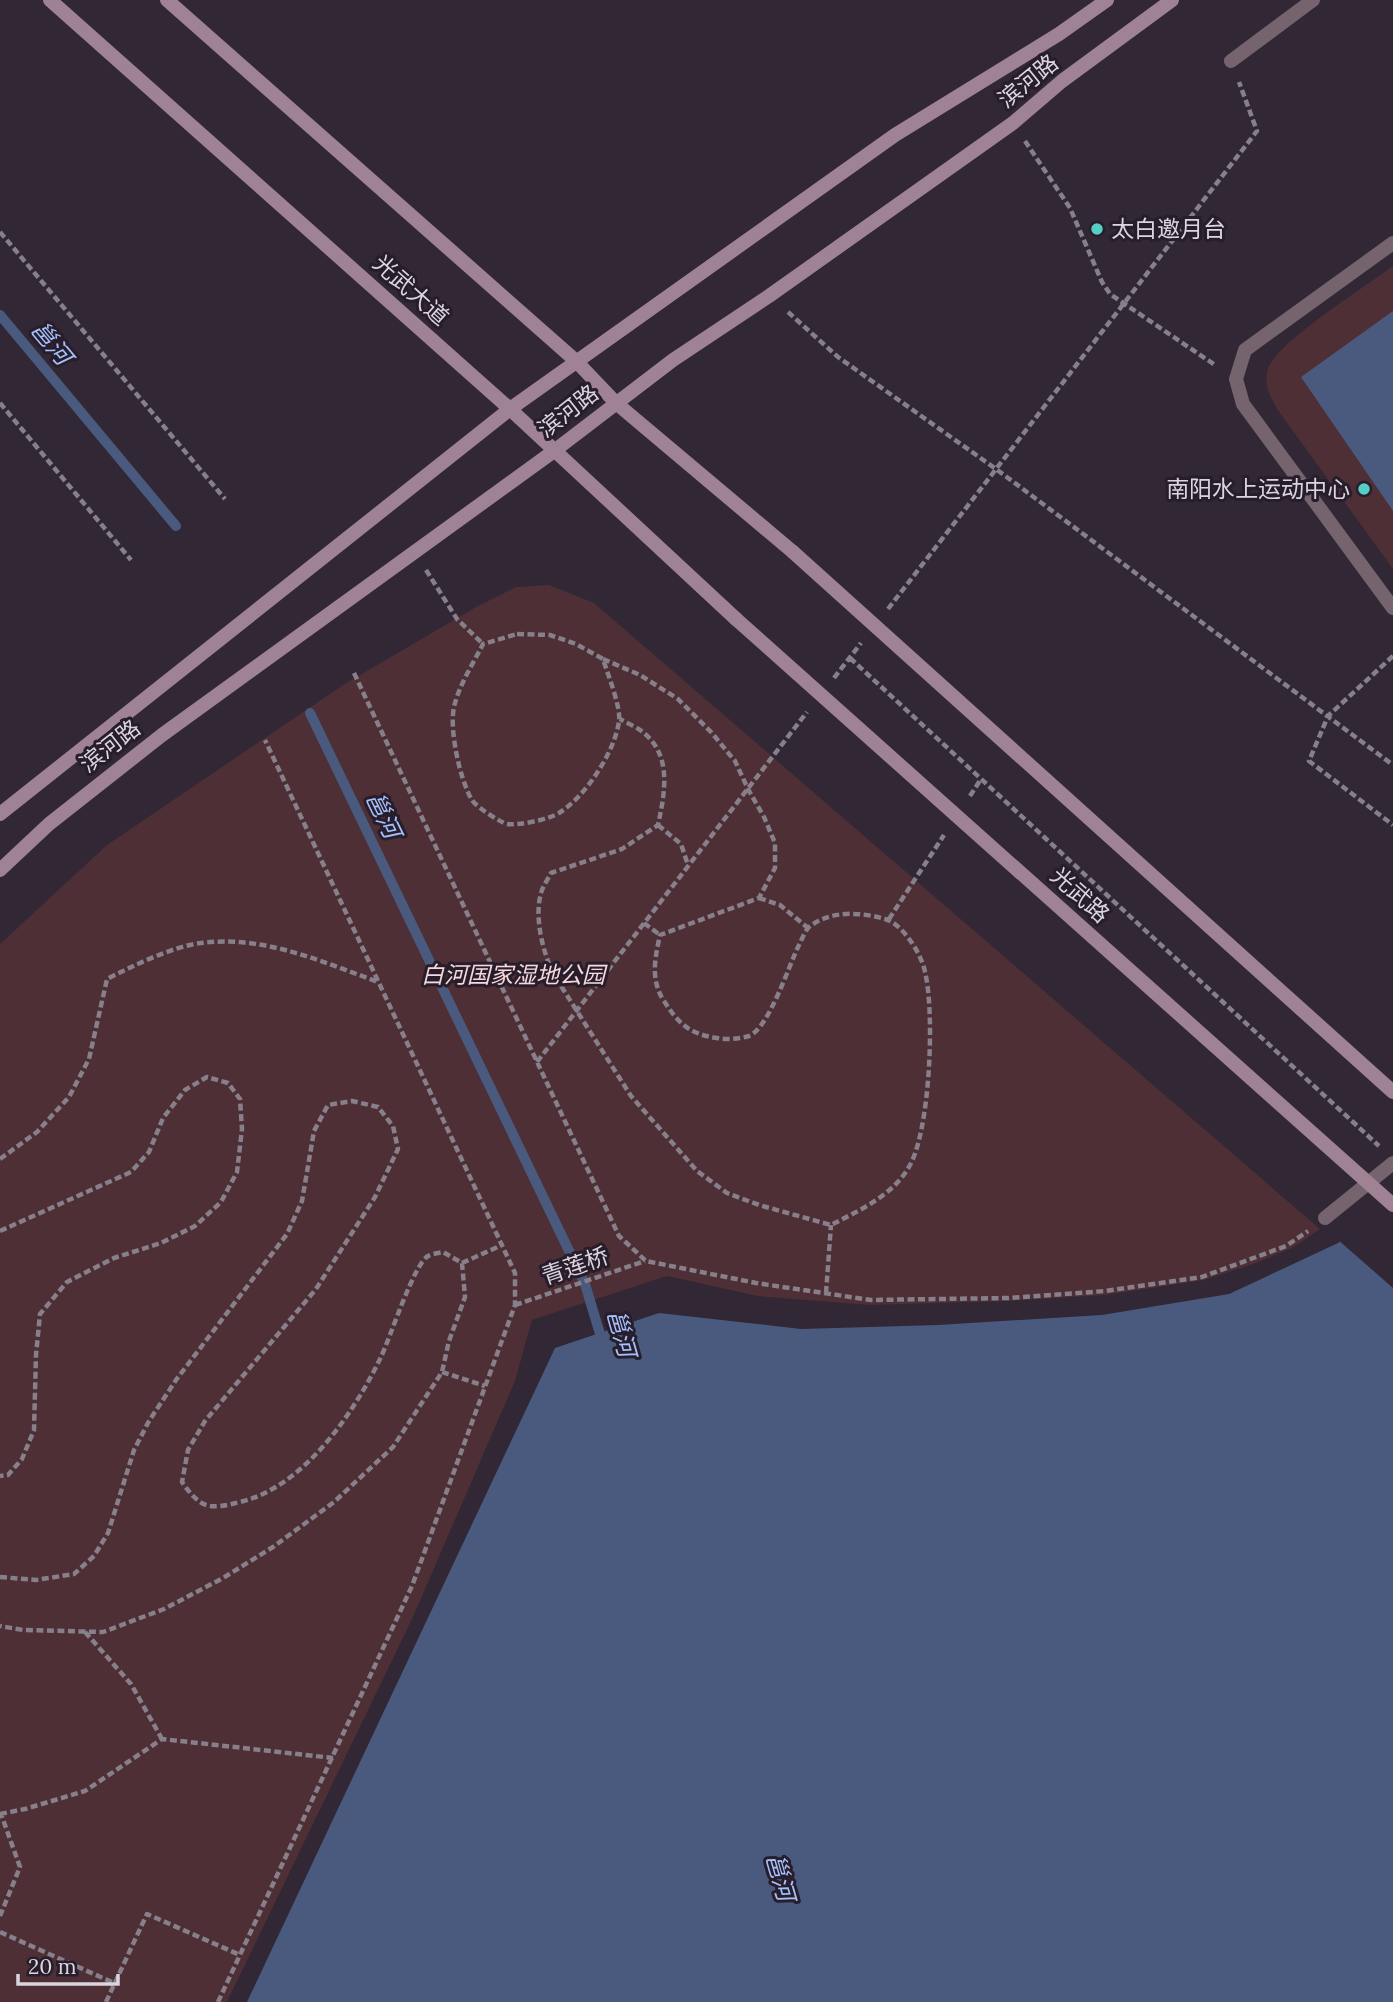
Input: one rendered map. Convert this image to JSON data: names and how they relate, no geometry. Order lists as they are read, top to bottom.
{
  "streets": {
    "main road": ["滨河路", "光武大道", "光武路"],
    "path": ["青莲桥"]
  },
  "crossings": [
    ["滨河路", "光武大道"],
    ["光武大道", "光武路"]
  ],
  "water": ["邕河"],
  "parks": ["白河国家湿地公园"],
  "places": ["太白邀月台", "南阳水上运动中心"],
  "scale_bar": "20 m"
}
